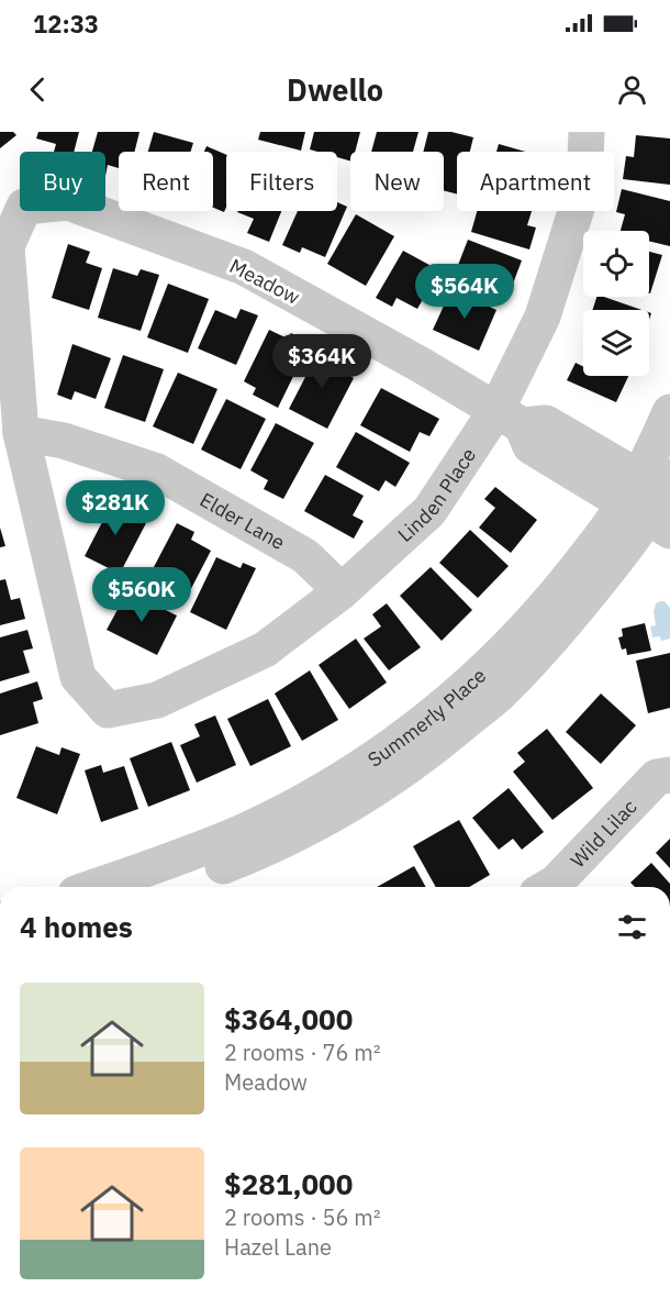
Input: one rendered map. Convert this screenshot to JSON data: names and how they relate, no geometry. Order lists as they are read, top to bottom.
{
  "streets": {
    "street": [
      "Meadow",
      "Linden Place",
      "Elder Lane",
      "Summerly Place",
      "Wild Lilac"
    ]
  },
  "crossings": [
    ["Meadow", "Linden Place"],
    ["Meadow", "Elder Lane"],
    ["Meadow", "Summerly Place"],
    ["Linden Place", "Elder Lane"]
  ],
  "page": {
    "status": "12:33",
    "header": "Dwello",
    "chip": [
      "Buy",
      "Rent",
      "Filters",
      "New",
      "Apartment"
    ],
    "price": [
      "$564K",
      "$364K",
      "$281K",
      "$560K"
    ],
    "heading": "4 homes",
    "list": [
      {
        "name": "$364,000",
        "note": "2 rooms · 76 m² · Meadow"
      },
      {
        "name": "$281,000",
        "note": "2 rooms · 56 m² · Hazel Lane"
      }
    ]
  }
}
